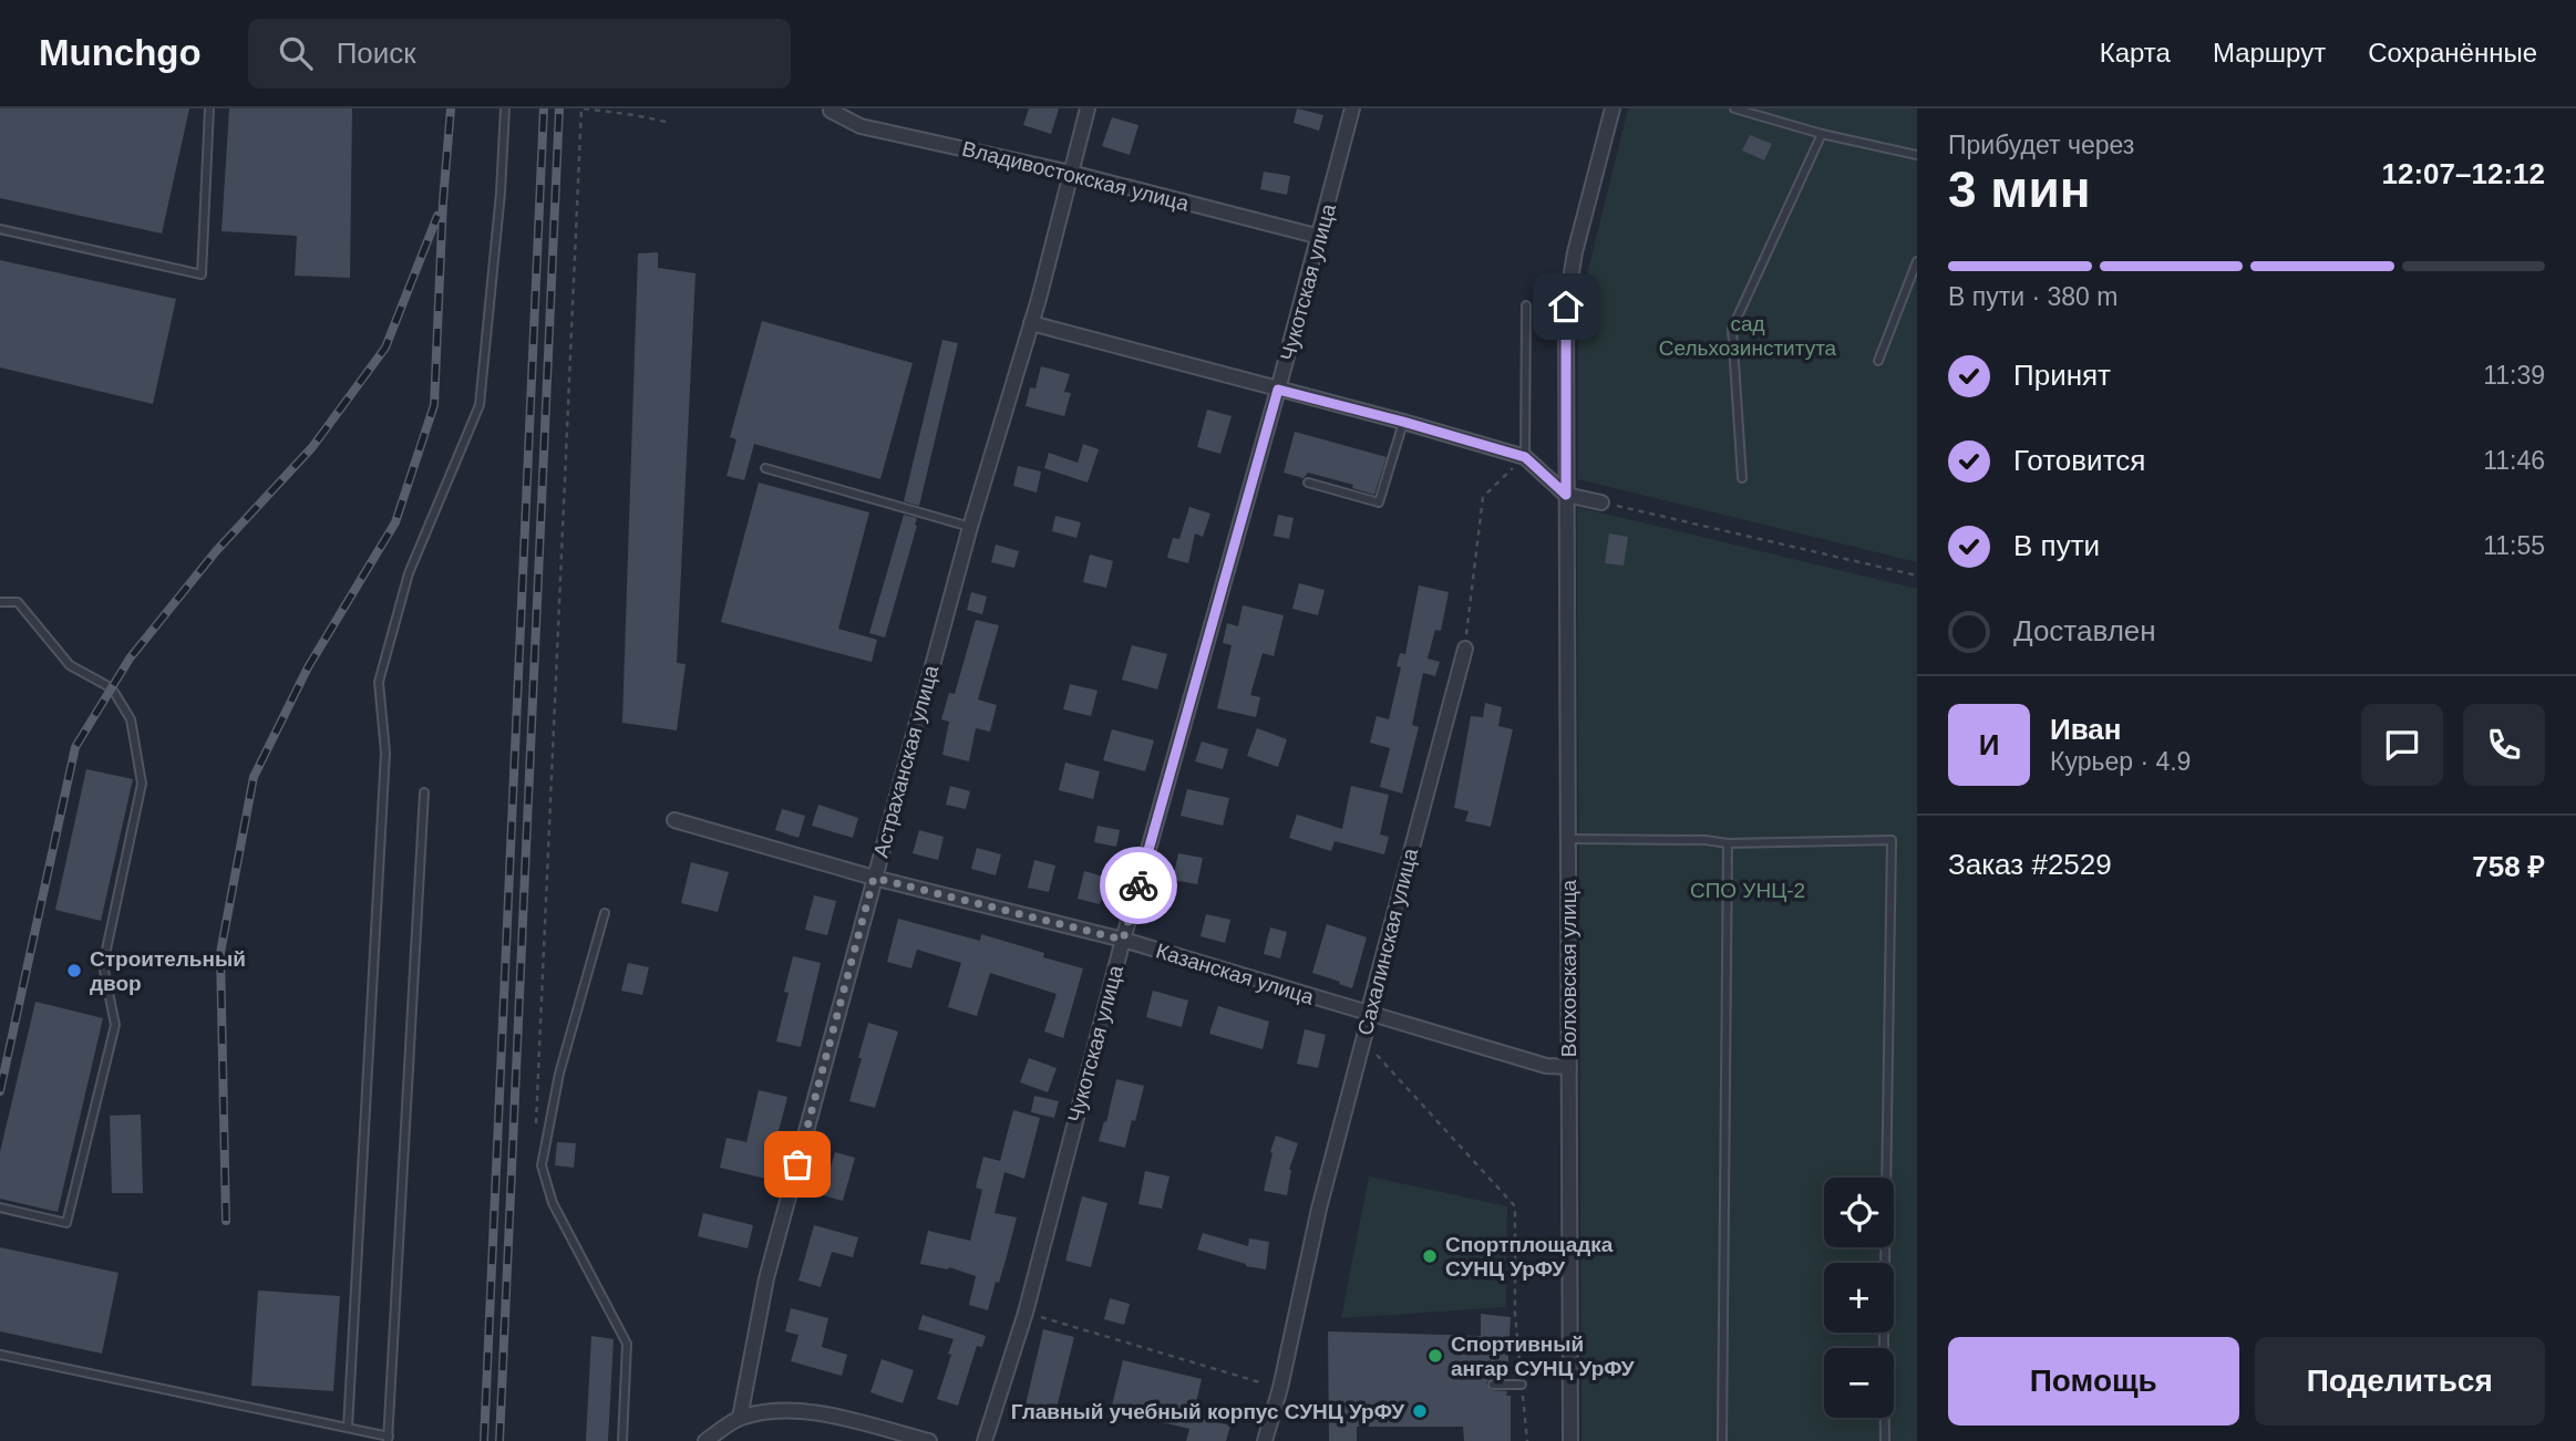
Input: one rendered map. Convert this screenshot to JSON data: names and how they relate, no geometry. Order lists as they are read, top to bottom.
{
  "streets": {
    "street": [
      "Владивостокская улица",
      "Чукотская улица",
      "Астраханская улица",
      "Сахалинская улица",
      "Волховская улица",
      "Казанская улица"
    ]
  },
  "crossings": [
    ["Владивостокская улица", "Чукотская улица"],
    ["Владивостокская улица", "Астраханская улица"],
    ["Чукотская улица", "Казанская улица"],
    ["Астраханская улица", "Казанская улица"],
    ["Сахалинская улица", "Казанская улица"],
    ["Волховская улица", "Казанская улица"]
  ],
  "parks": ["сад Сельхозинститута", "СПО УНЦ-2"],
  "places": [
    "Строительный двор",
    "Спортплощадка СУНЦ УрФУ",
    "Спортивный ангар СУНЦ УрФУ",
    "Главный учебный корпус СУНЦ УрФУ"
  ],
  "page": {
    "header": "Munchgo",
    "search": "Поиск",
    "nav": ["Карта", "Маршрут", "Сохранённые"],
    "heading": ["3 мин", "Прибудет через", "12:07–12:12"],
    "panel": [
      "Иван",
      "Курьер · 4.9",
      "Заказ #2529",
      "758 ₽"
    ],
    "bar": "В пути · 380 m",
    "list": [
      ["Принят", "11:39"],
      ["Готовится", "11:46"],
      ["В пути", "11:55"],
      "Доставлен"
    ],
    "round": "И",
    "map_buttons": ["+", "−"],
    "buttons": ["Помощь", "Поделиться"]
  }
}
